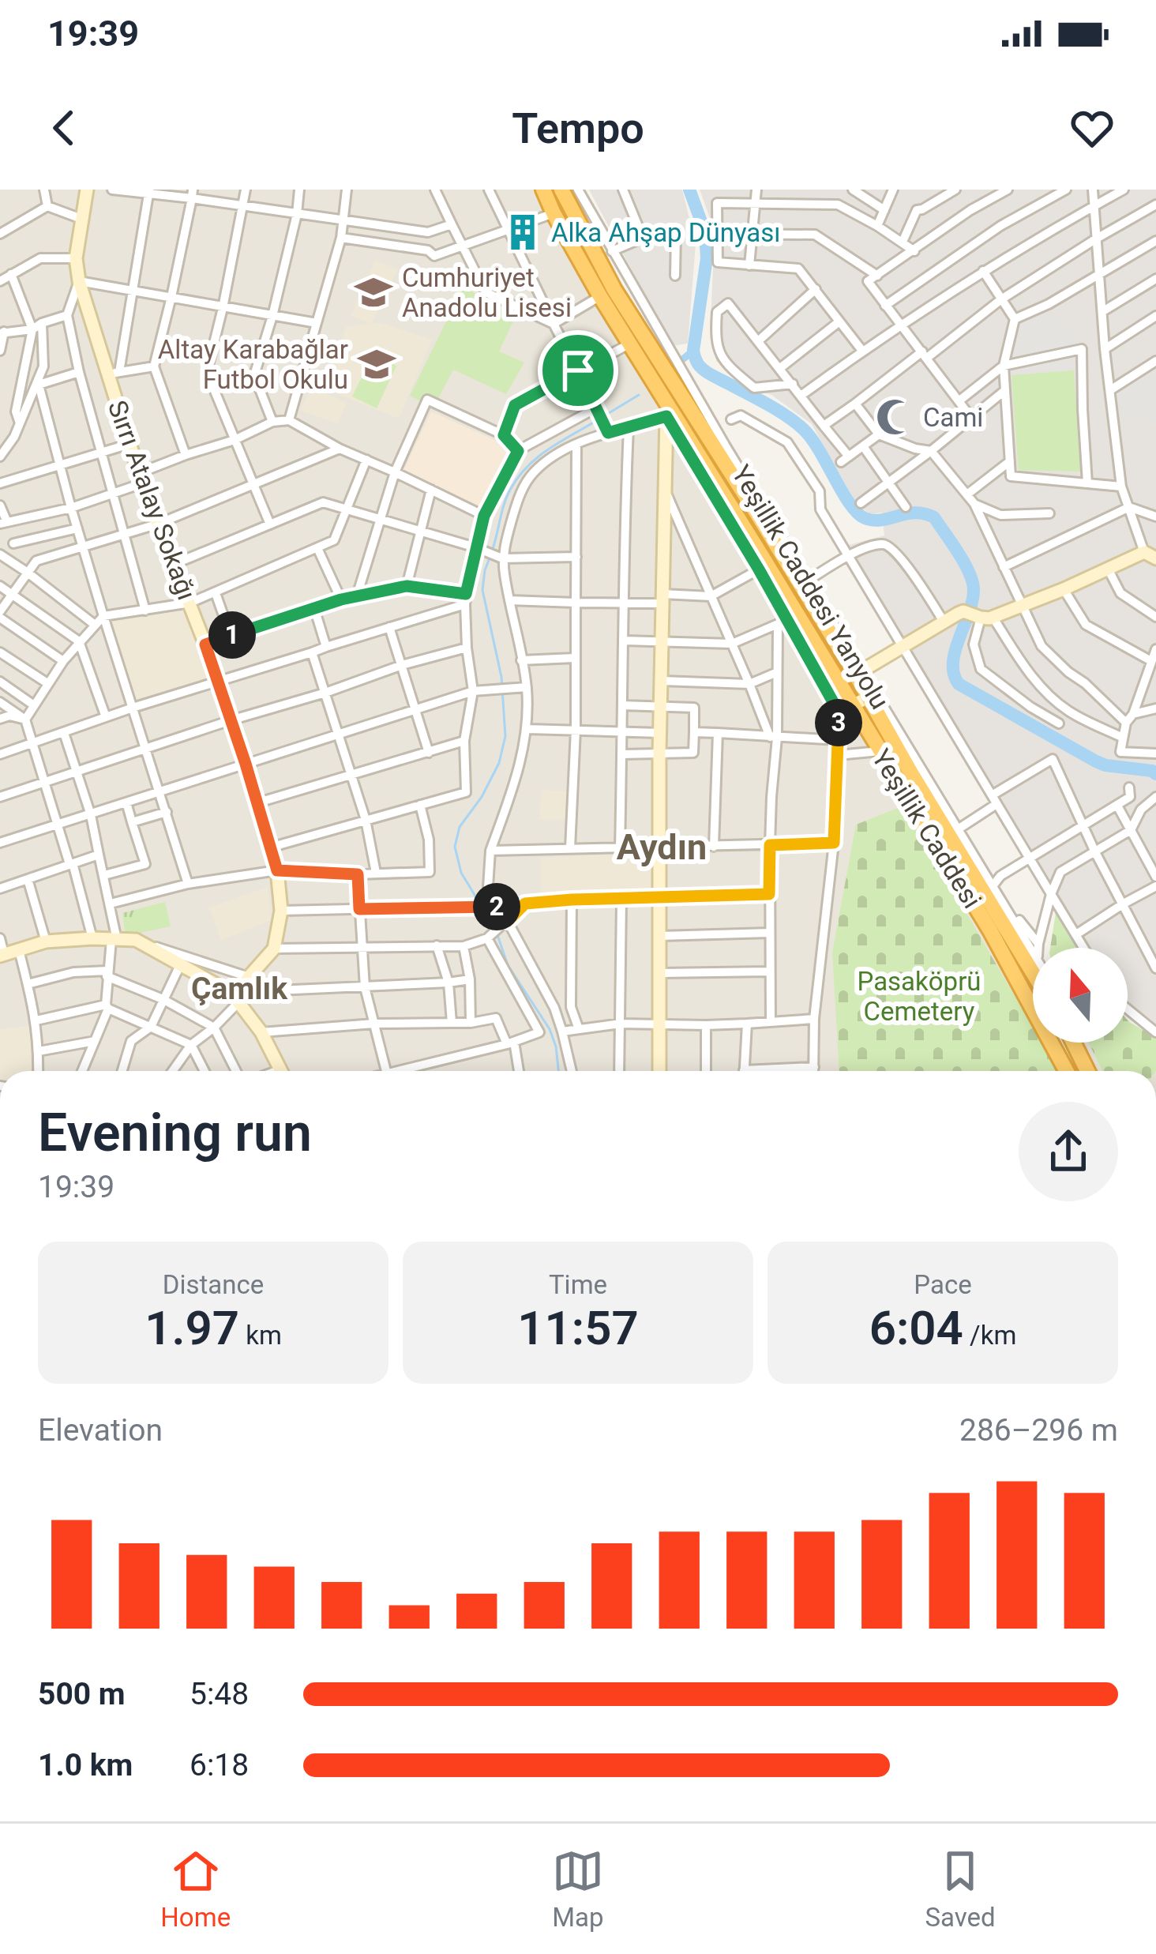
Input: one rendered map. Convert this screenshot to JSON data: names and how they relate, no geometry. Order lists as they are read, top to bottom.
{
  "streets": {
    "highway": ["Yeşillik Caddesi"],
    "street": ["Sırrı Atalay Sokağı", "Yeşillik Caddesi Yanyolu"]
  },
  "crossings": [
    ["Yeşillik Caddesi Yanyolu", "Yeşillik Caddesi"]
  ],
  "districts": ["Aydın", "Çamlık"],
  "parks": ["Pasaköprü Cemetery"],
  "places": {
    "building": ["Alka Ahşap Dünyası"],
    "school or university": ["Cumhuriyet Anadolu Lisesi", "Altay Karabağlar Futbol Okulu"],
    "mosque": ["Cami"]
  },
  "north": "top",
  "page": {
    "status": "19:39",
    "header": "Tempo",
    "pins": ["1", "3", "2"],
    "heading": ["Evening run", "19:39"],
    "stats": [
      ["Distance", "1.97 km"],
      ["Time", "11:57"],
      ["Pace", "6:04 /km"]
    ],
    "chart": ["Elevation", "286–296 m"],
    "list": [
      {
        "name": "500 m",
        "note": "5:48"
      },
      {
        "name": "1.0 km",
        "note": "6:18"
      }
    ],
    "tabs": ["Home", "Map", "Saved"]
  }
}
